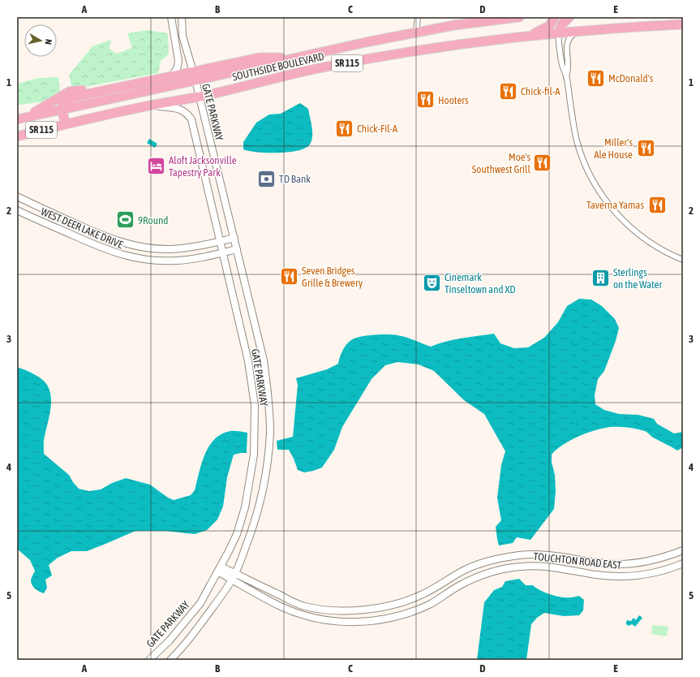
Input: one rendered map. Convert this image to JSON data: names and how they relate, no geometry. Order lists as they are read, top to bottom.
{
  "streets": {
    "highway": ["SR 115", "SOUTHSIDE BOULEVARD"],
    "street": ["GATE PARKWAY", "WEST DEER LAKE DRIVE", "TOUCHTON ROAD EAST"]
  },
  "crossings": [
    ["SOUTHSIDE BOULEVARD", "GATE PARKWAY"],
    ["GATE PARKWAY", "WEST DEER LAKE DRIVE"],
    ["GATE PARKWAY", "TOUCHTON ROAD EAST"]
  ],
  "places": {
    "restaurant": [
      "McDonald's",
      "Chick-fil-A",
      "Hooters",
      "Chick-Fil-A",
      "Miller's Ale House",
      "Moe's Southwest Grill",
      "Taverna Yamas",
      "Seven Bridges Grille & Brewery"
    ],
    "hotel": ["Aloft Jacksonville Tapestry Park"],
    "bank": ["TD Bank"],
    "sports": ["9Round"],
    "building": ["Sterlings on the Water"],
    "theatre": ["Cinemark Tinseltown and XD"]
  },
  "north": "right",
  "grid": {
    "columns": [
      "A",
      "B",
      "C",
      "D",
      "E"
    ],
    "rows": [
      "1",
      "2",
      "3",
      "4",
      "5"
    ]
  }
}
